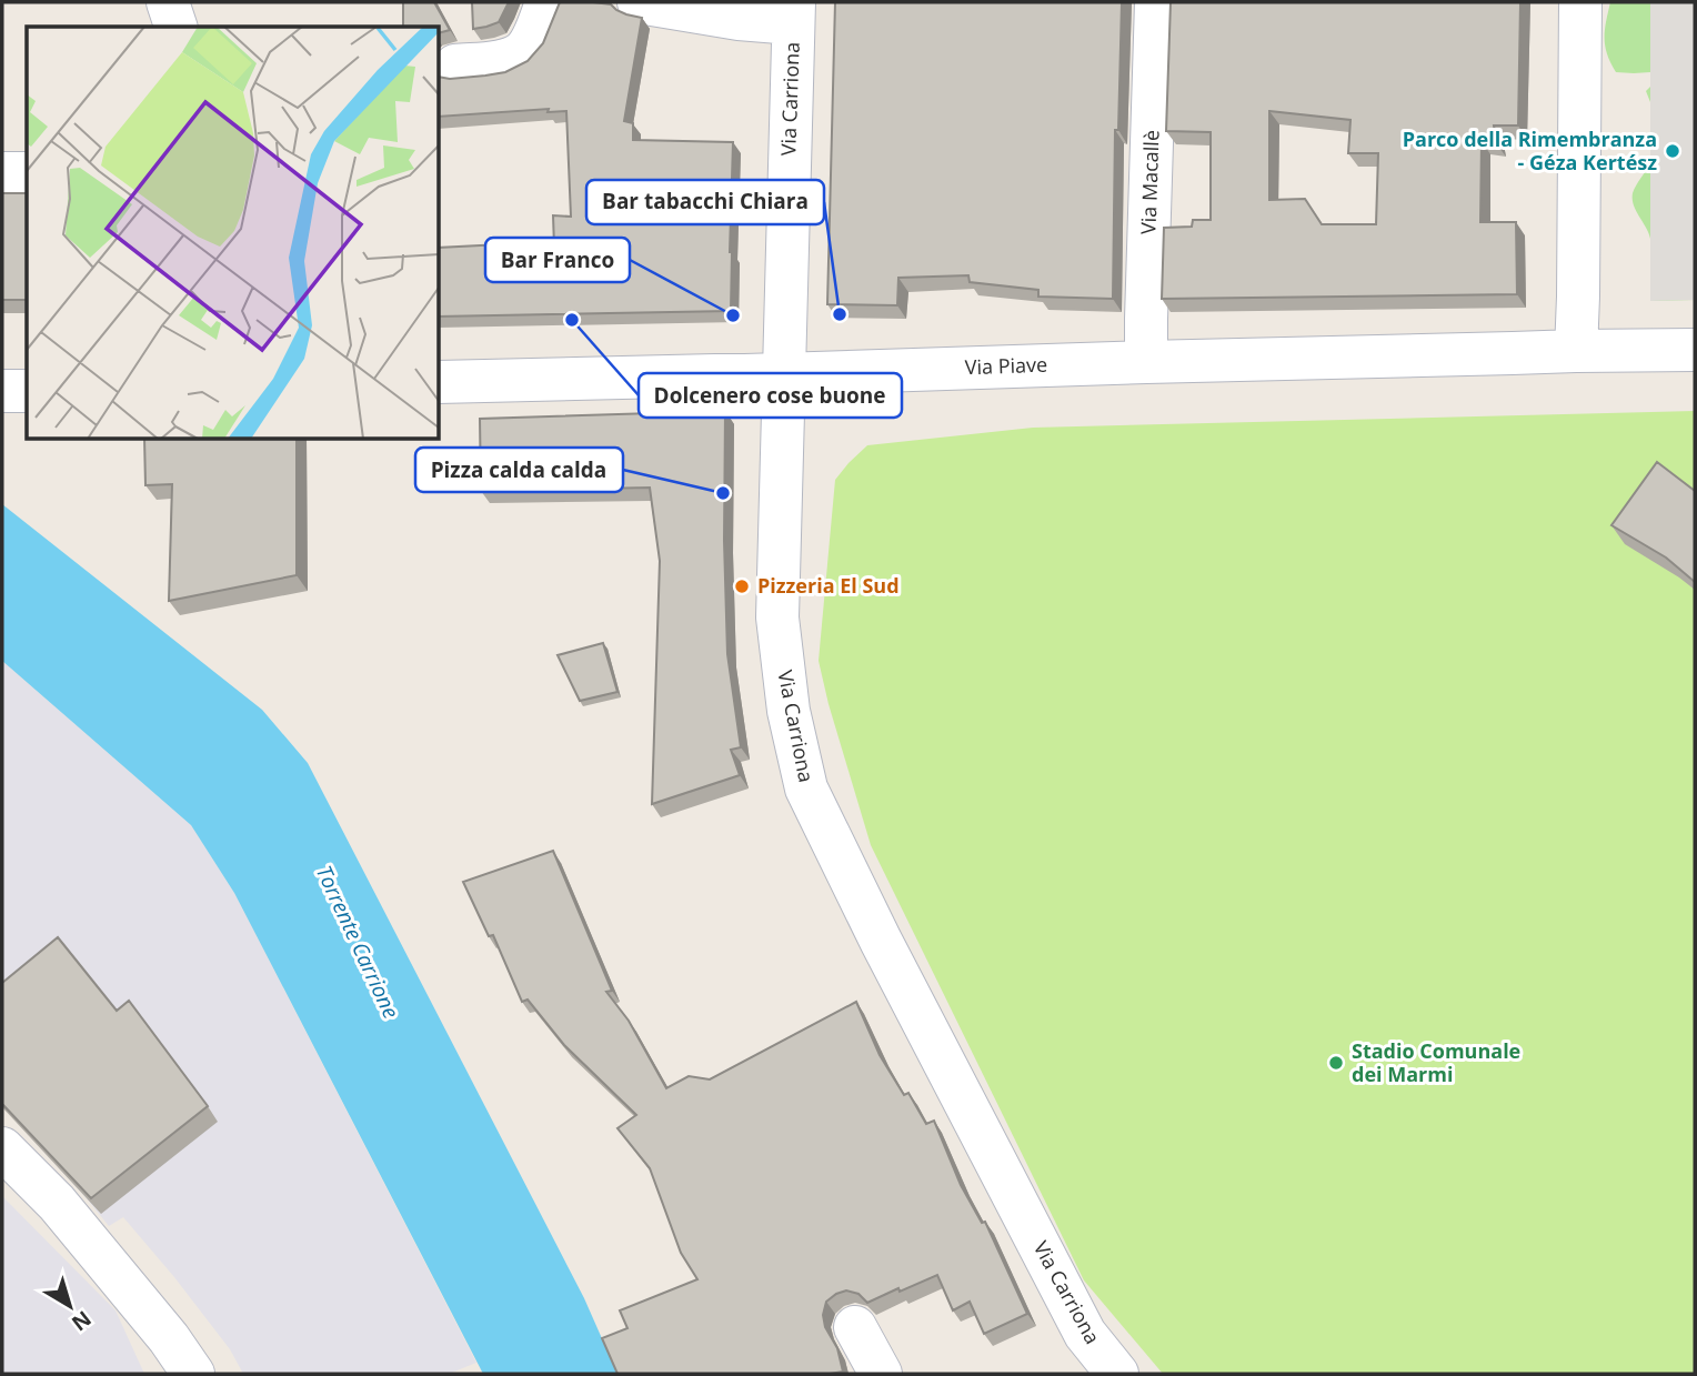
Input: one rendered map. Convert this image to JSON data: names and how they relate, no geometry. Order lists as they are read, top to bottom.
{
  "streets": {
    "street": ["Via Carriona", "Via Macallè", "Via Piave"]
  },
  "crossings": [
    ["Via Carriona", "Via Piave"],
    ["Via Macallè", "Via Piave"]
  ],
  "water": ["Torrente Carrione"],
  "places": [
    "Parco della Rimembranza - Géza Kertész",
    "Bar tabacchi Chiara",
    "Bar Franco",
    "Dolcenero cose buone",
    "Pizza calda calda",
    "Pizzeria El Sud",
    "Stadio Comunale dei Marmi"
  ],
  "north": "bottom right"
}
